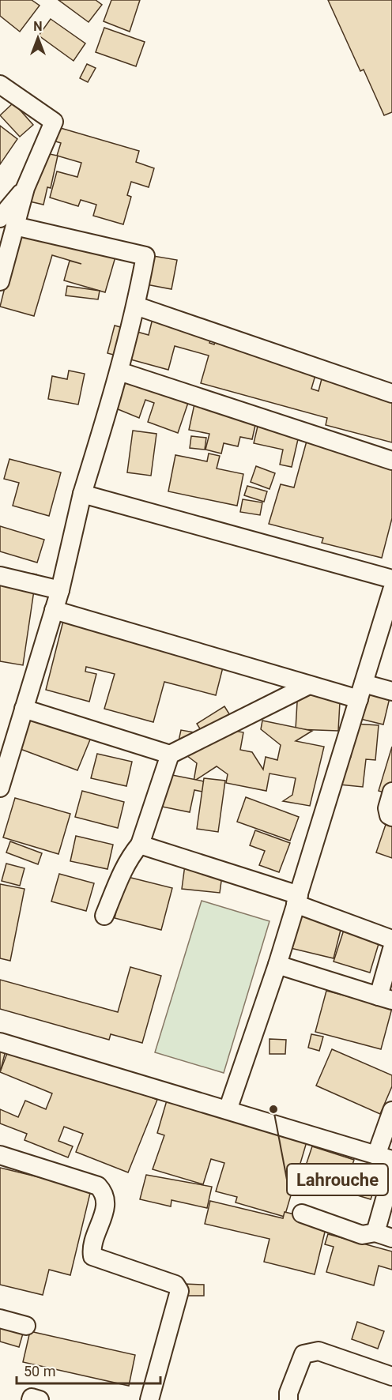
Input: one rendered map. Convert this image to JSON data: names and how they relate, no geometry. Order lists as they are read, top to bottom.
{
  "places": ["Lahrouche"],
  "scale_bar": "50 m",
  "north": "top"
}
